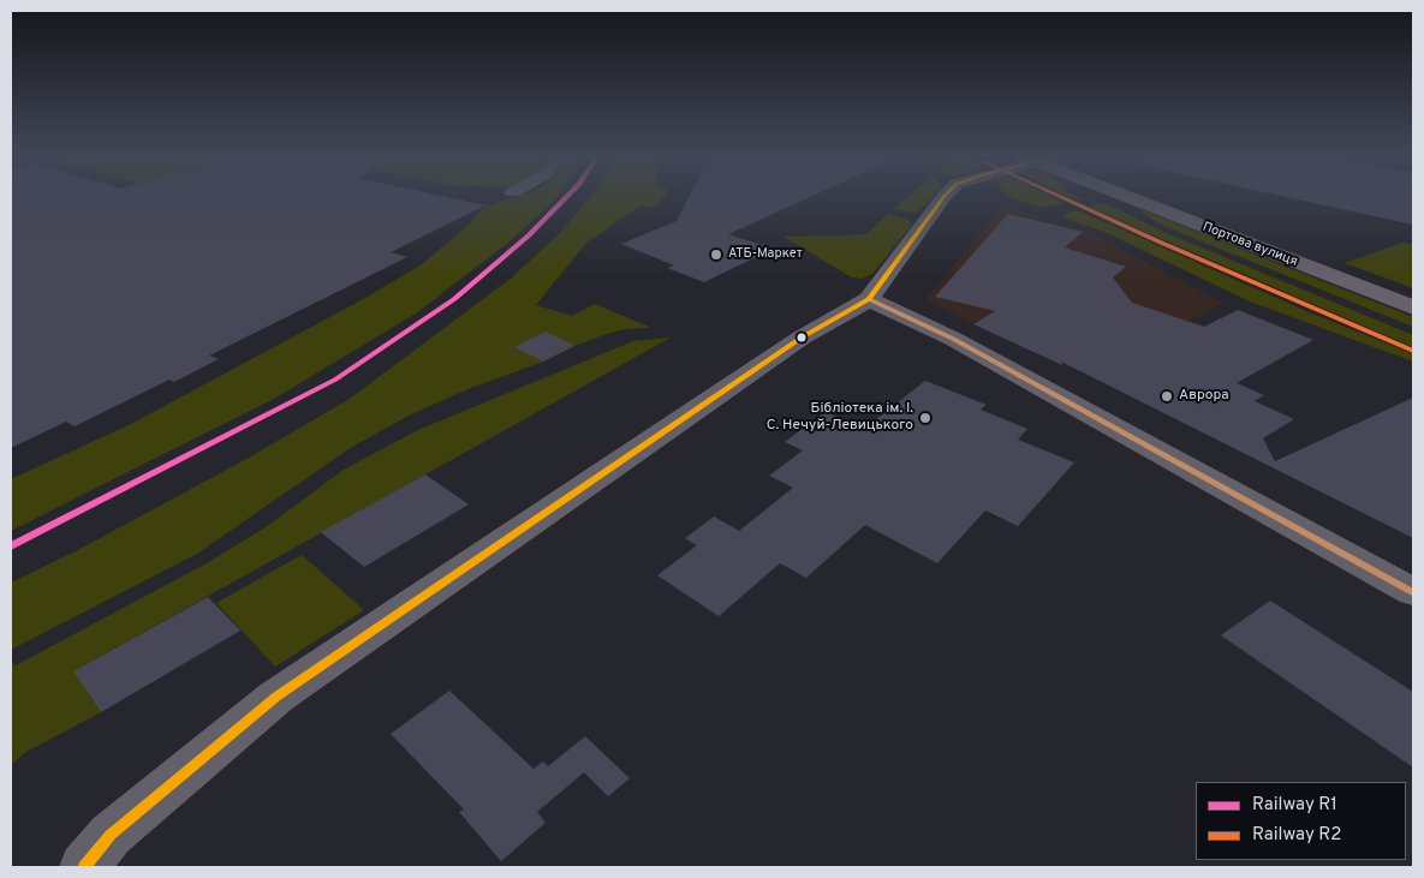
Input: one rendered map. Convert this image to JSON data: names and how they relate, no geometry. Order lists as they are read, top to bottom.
{
  "streets": {
    "main road": ["Портова вулиця"]
  },
  "places": ["АТБ-Маркет", "Аврора", "Бібліотека ім. І. С. Нечуй-Левицького"],
  "lines": ["rail line R1", "rail line R2"],
  "legend": ["Railway R1", "Railway R2"]
}
